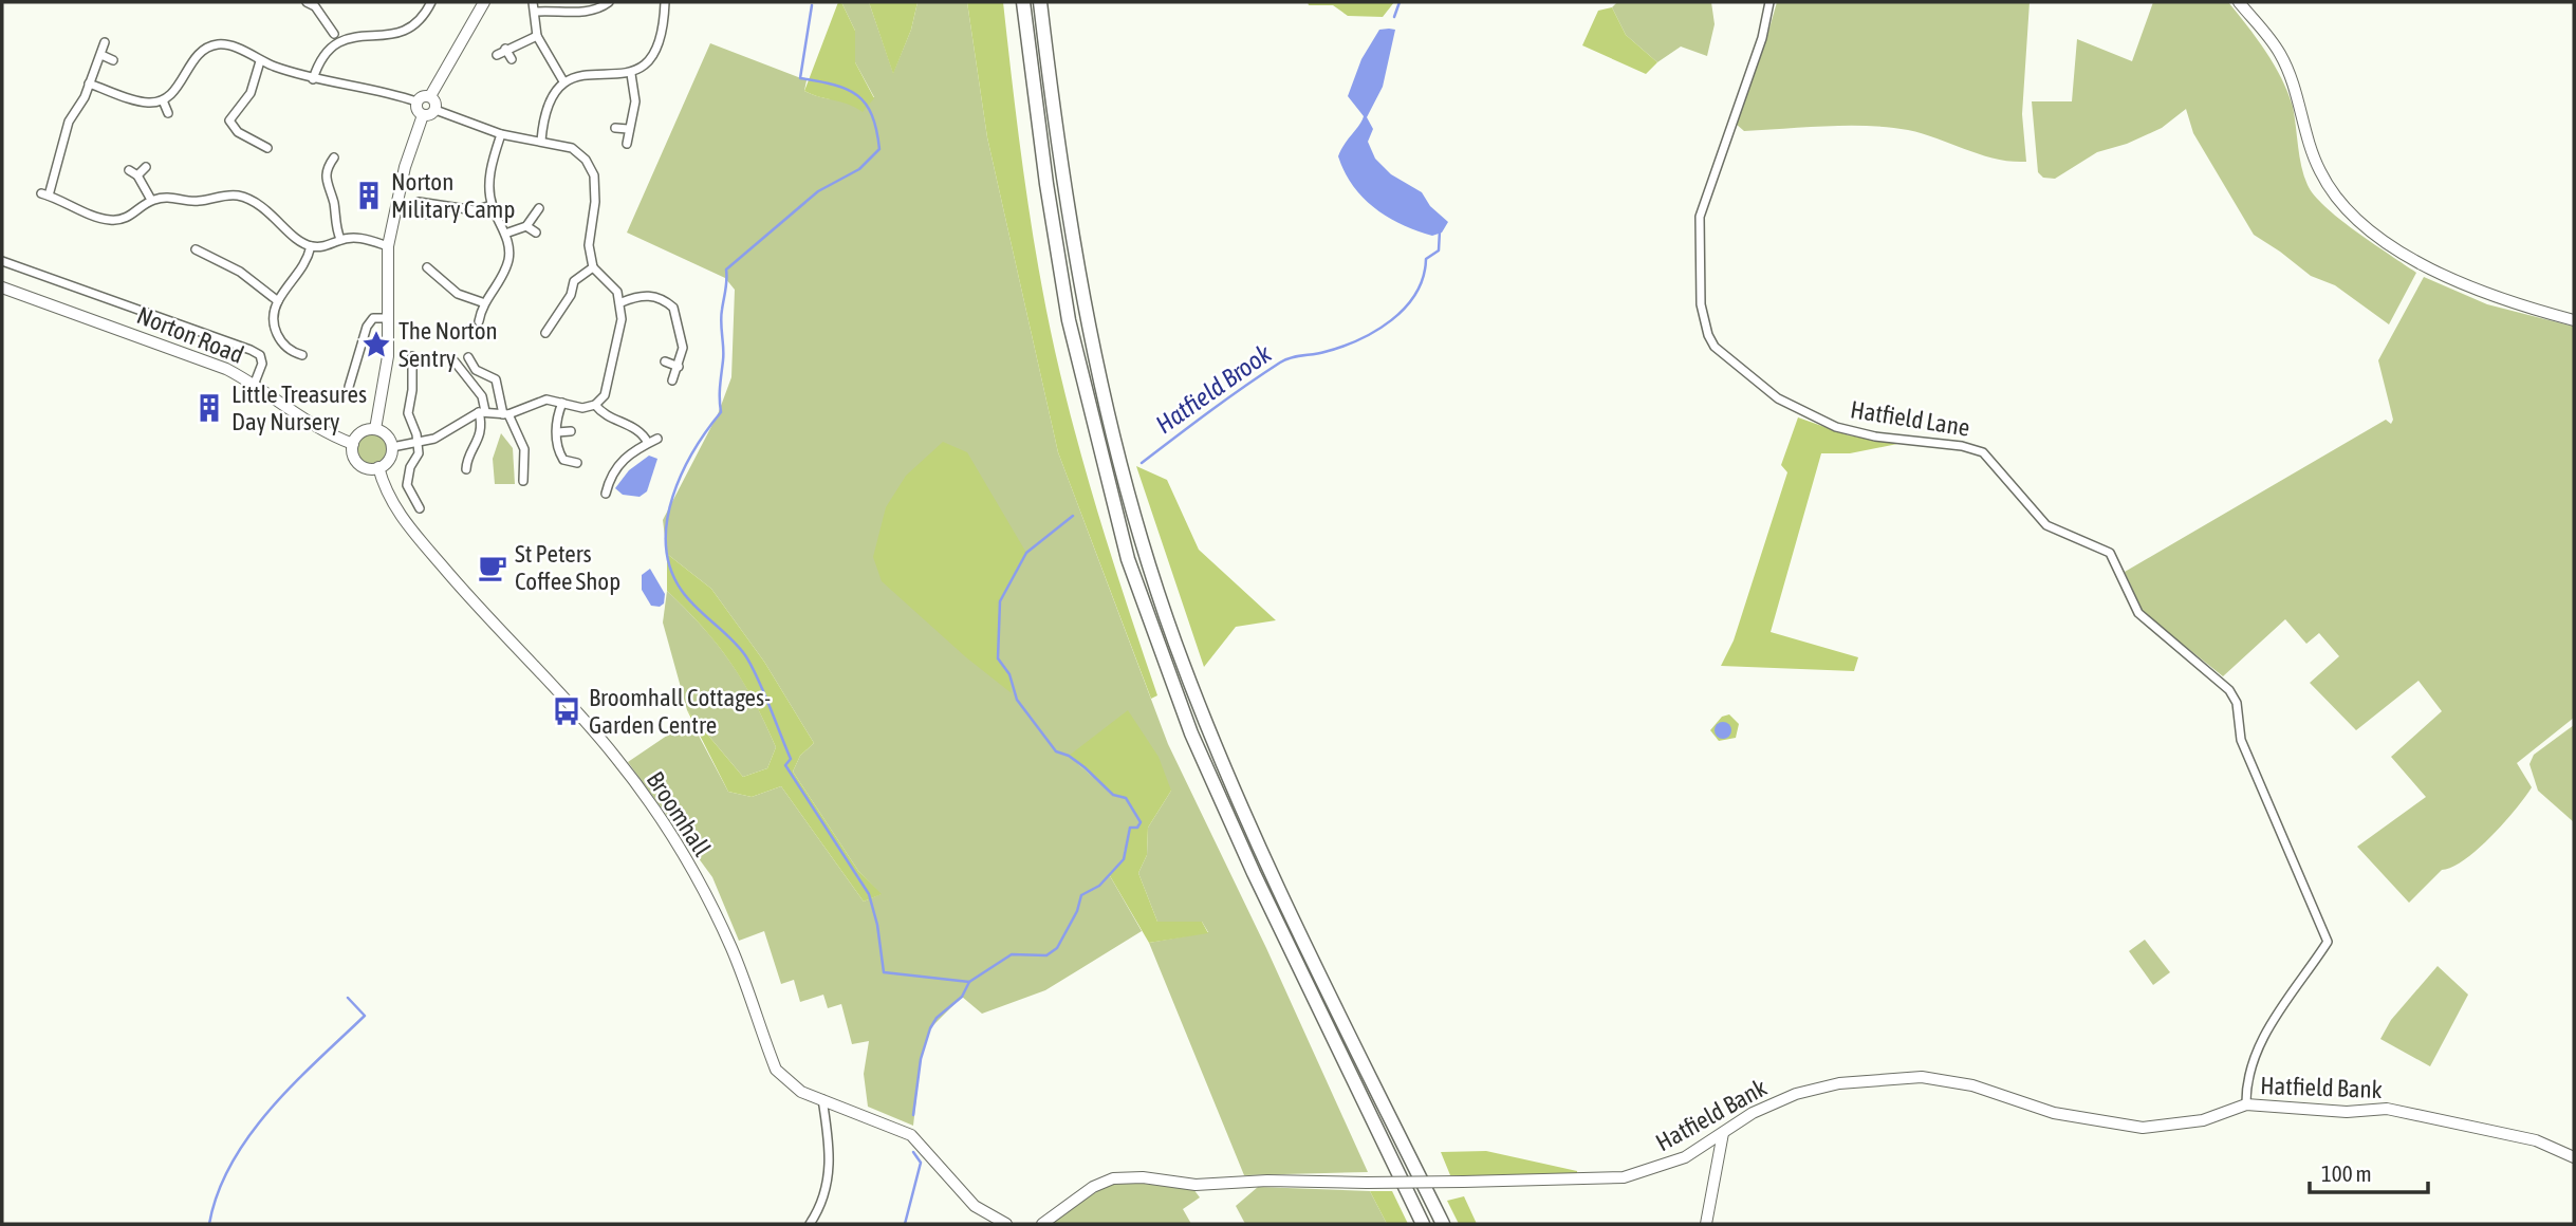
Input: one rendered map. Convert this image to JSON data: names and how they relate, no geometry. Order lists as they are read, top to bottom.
{
  "streets": {
    "street": [
      "Norton Road",
      "Hatfield Lane",
      "Broomhall",
      "Hatfield Bank"
    ]
  },
  "crossings": [
    ["Norton Road", "Broomhall"],
    ["Hatfield Lane", "Hatfield Bank"]
  ],
  "water": ["Hatfield Brook"],
  "places": {
    "building": ["Norton Military Camp", "Little Treasures Day Nursery"],
    "place": ["The Norton Sentry"],
    "cafe": ["St Peters Coffee Shop"],
    "bus stop": ["Broomhall Cottages- Garden Centre"]
  },
  "scale_bar": "100 m"
}
